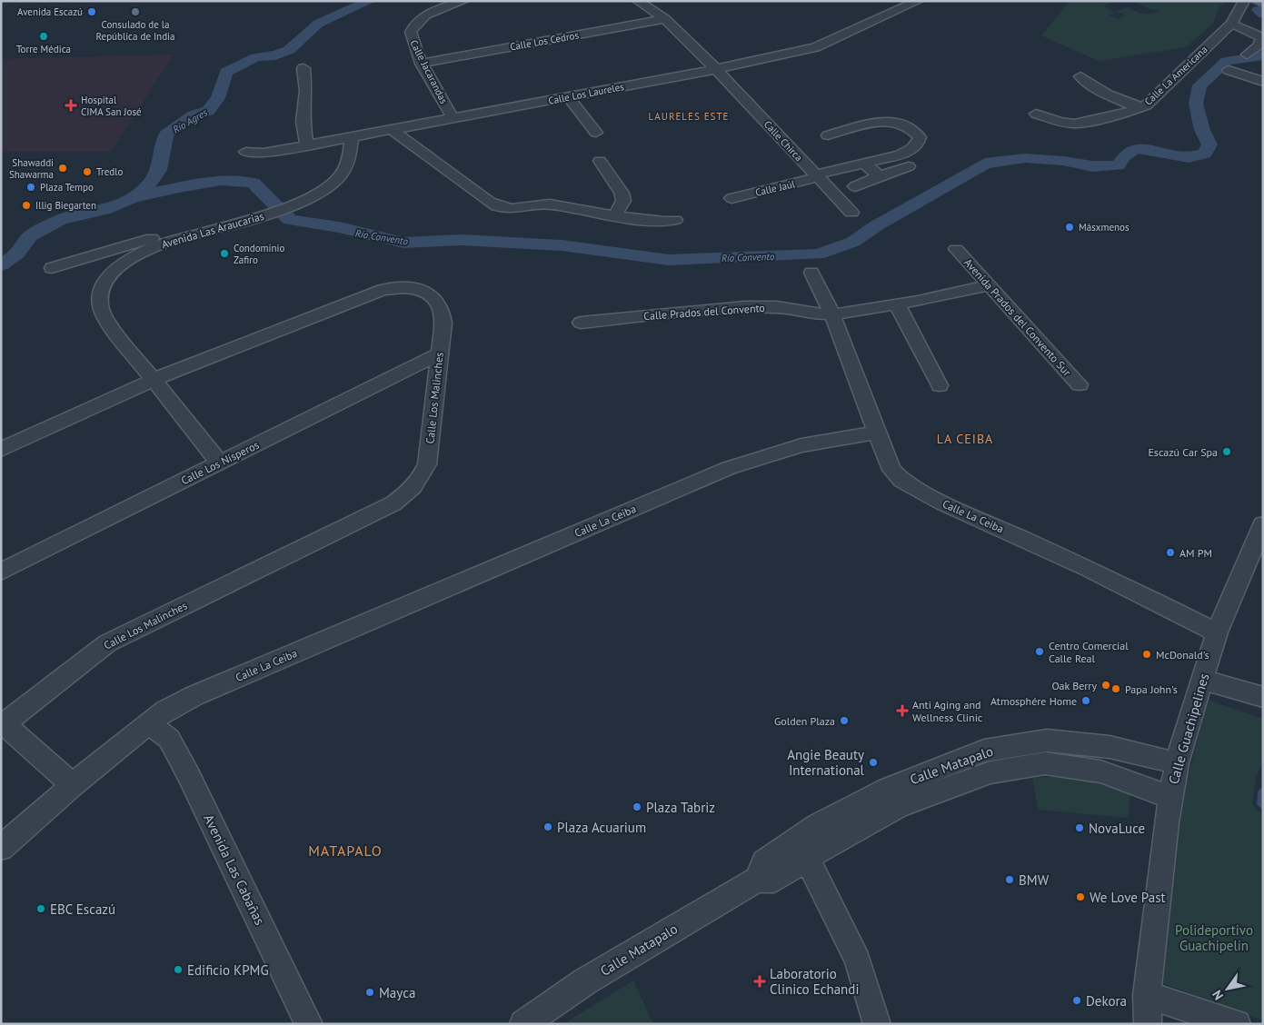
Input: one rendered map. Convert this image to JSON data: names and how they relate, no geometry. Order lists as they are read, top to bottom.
{
  "streets": {
    "street": [
      "Calle Los Cedros",
      "Calle Jacarandas",
      "Calle La Americana",
      "Calle Los Laureles",
      "Calle Chirca",
      "Calle Jaúl",
      "Avenida Las Araucarias",
      "Calle Prados del Convento",
      "Avenida Prados del Convento Sur",
      "Calle Los Malinches",
      "Calle Los Nísperos",
      "Calle La Ceiba",
      "Calle Guachipelines",
      "Calle Matapalo",
      "Avenida Las Cabañas"
    ]
  },
  "crossings": [
    ["Calle Los Cedros", "Calle Jacarandas"],
    ["Calle Jacarandas", "Calle Los Laureles"],
    ["Calle Los Laureles", "Calle Chirca"],
    ["Calle Los Laureles", "Avenida Las Araucarias"],
    ["Calle Chirca", "Calle Jaúl"],
    ["Avenida Las Araucarias", "Calle Los Malinches"],
    ["Avenida Las Araucarias", "Calle Los Nísperos"],
    ["Calle Prados del Convento", "Avenida Prados del Convento Sur"],
    ["Calle Los Malinches", "Calle Los Nísperos"],
    ["Calle La Ceiba", "Calle Guachipelines"],
    ["Calle La Ceiba", "Avenida Las Cabañas"],
    ["Calle Guachipelines", "Calle Matapalo"]
  ],
  "districts": ["LAURELES ESTE", "LA CEIBA", "MATAPALO"],
  "water": ["Río Agres", "Río Convento"],
  "parks": ["Polideportivo Guachipelín"],
  "places": {
    "other": [
      "Avenida Escazú",
      "Consulado de la República de India",
      "Torre Médica",
      "Shawaddi Shawarma",
      "Tredlo",
      "Plaza Tempo",
      "Illig Biegarten",
      "Másxmenos",
      "Condominio Zafiro",
      "Escazú Car Spa",
      "AM PM",
      "Centro Comercial Calle Real",
      "McDonald's",
      "Oak Berry",
      "Papa John's",
      "Atmosphére Home",
      "Golden Plaza",
      "Angie Beauty International",
      "Plaza Tabriz",
      "Plaza Acuarium",
      "NovaLuce",
      "BMW",
      "We Love Past",
      "EBC Escazú",
      "Edificio KPMG",
      "Mayca",
      "Dekora"
    ],
    "health": ["Hospital CIMA San José", "Anti Aging and Wellness Clinic", "Laboratorio Clinico Echandi"]
  },
  "north": "bottom left"
}
